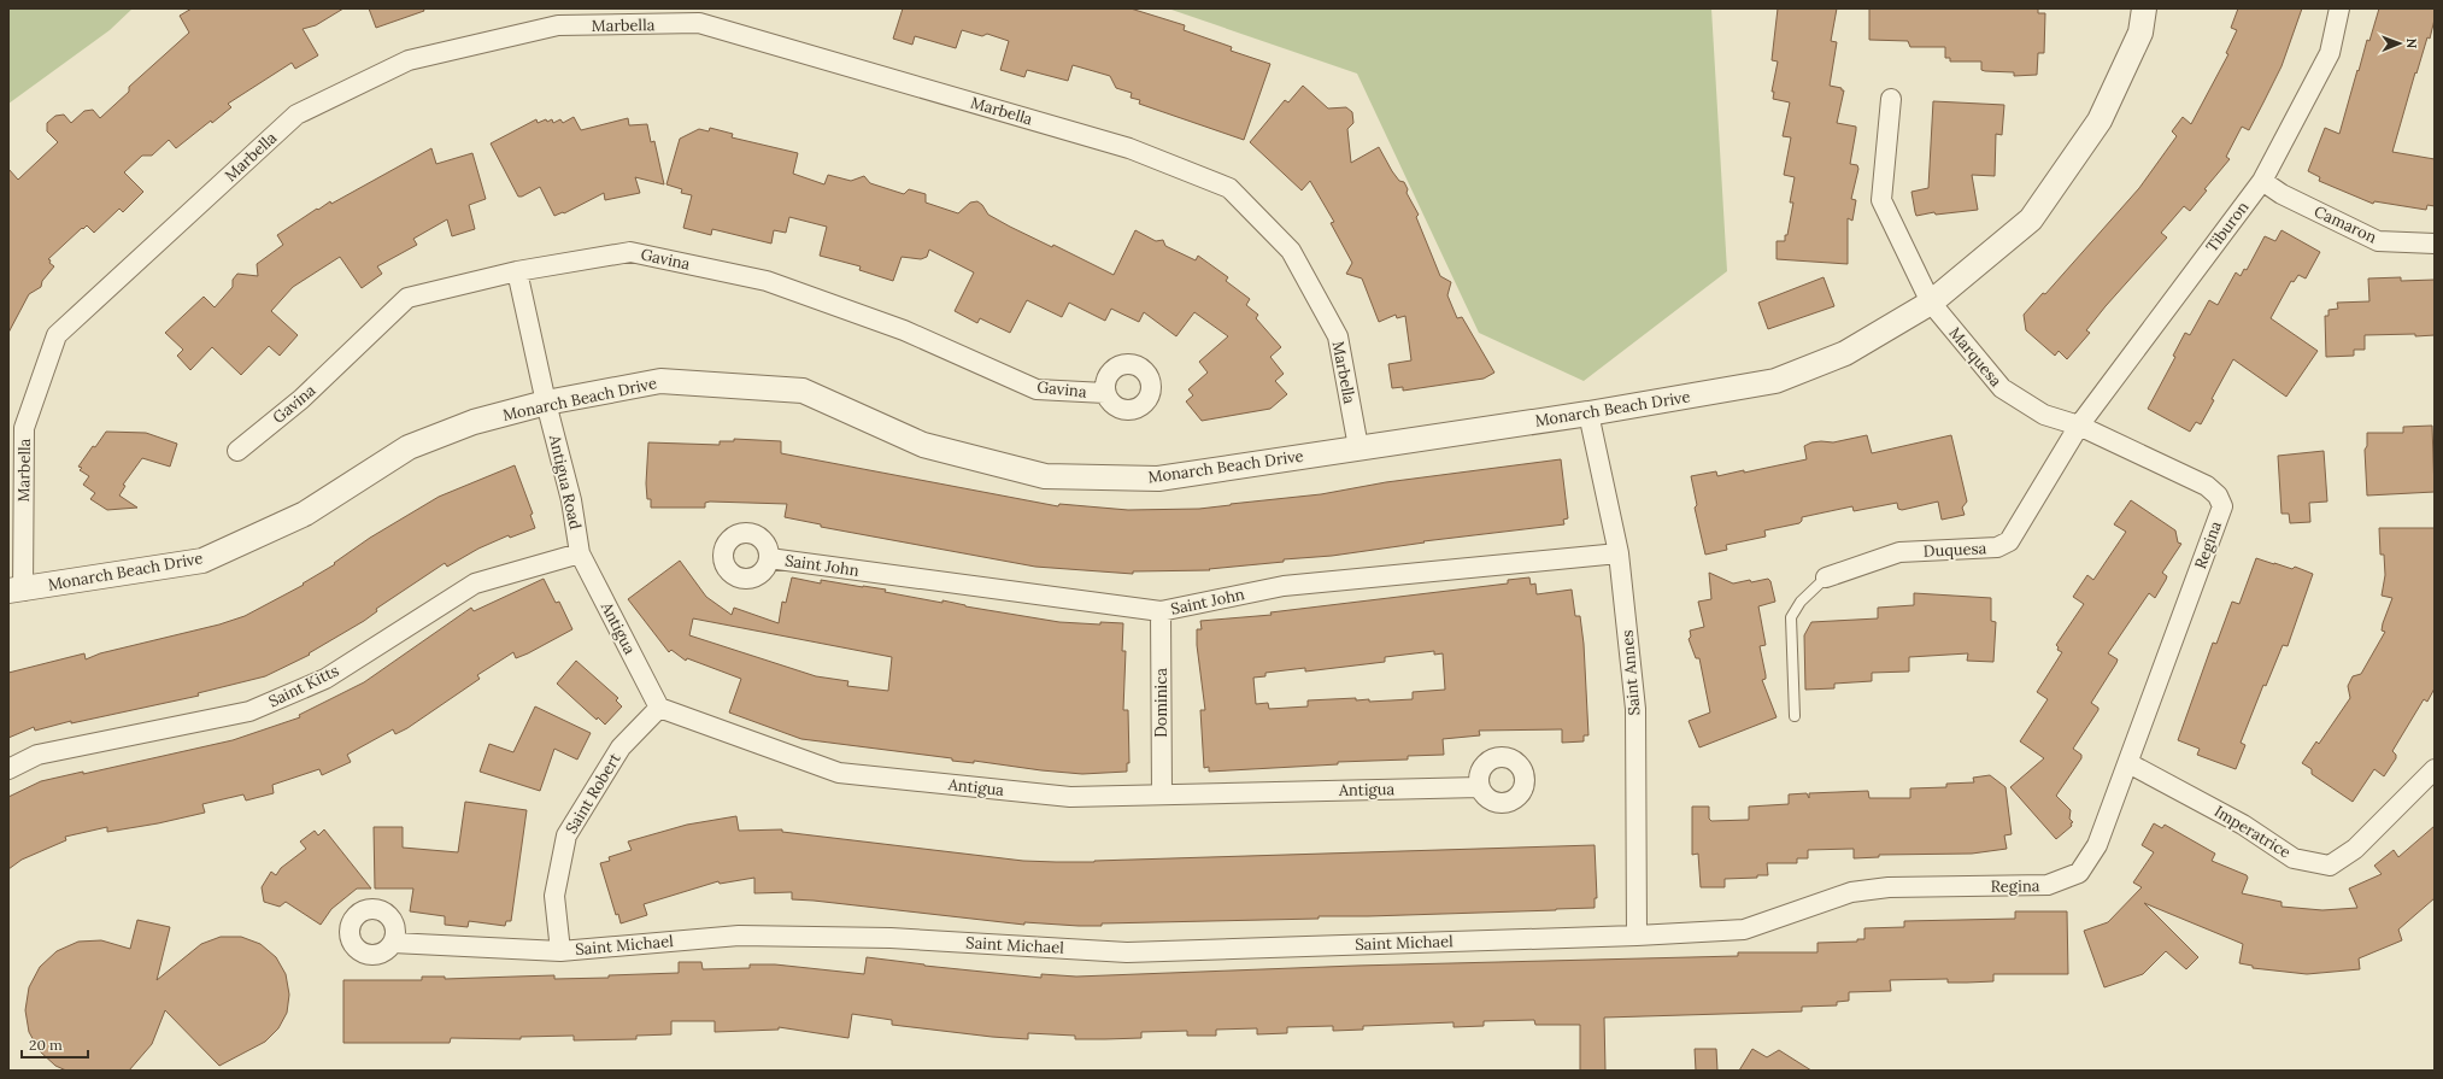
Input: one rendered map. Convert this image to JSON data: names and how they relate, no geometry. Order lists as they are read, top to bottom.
{
  "streets": {
    "street": [
      "Marbella",
      "Camaron",
      "Tiburon",
      "Gavina",
      "Marquesa",
      "Monarch Beach Drive",
      "Antigua Road",
      "Regina",
      "Duquesa",
      "Saint John",
      "Antigua",
      "Saint Annes",
      "Saint Kitts",
      "Dominica",
      "Saint Robert",
      "Imperatrice",
      "Saint Michael"
    ]
  },
  "crossings": [
    ["Marbella", "Monarch Beach Drive"],
    ["Camaron", "Tiburon"],
    ["Tiburon", "Marquesa"],
    ["Tiburon", "Duquesa"],
    ["Gavina", "Antigua Road"],
    ["Marquesa", "Monarch Beach Drive"],
    ["Marquesa", "Regina"],
    ["Marquesa", "Duquesa"],
    ["Monarch Beach Drive", "Antigua Road"],
    ["Monarch Beach Drive", "Saint Annes"],
    ["Antigua Road", "Antigua"],
    ["Antigua Road", "Saint Kitts"],
    ["Regina", "Saint Annes"],
    ["Regina", "Imperatrice"],
    ["Regina", "Saint Michael"],
    ["Saint John", "Saint Annes"],
    ["Saint John", "Dominica"],
    ["Antigua", "Saint Kitts"],
    ["Antigua", "Dominica"],
    ["Antigua", "Saint Robert"],
    ["Saint Annes", "Saint Michael"],
    ["Saint Robert", "Saint Michael"]
  ],
  "scale_bar": "20 m",
  "north": "right"
}
